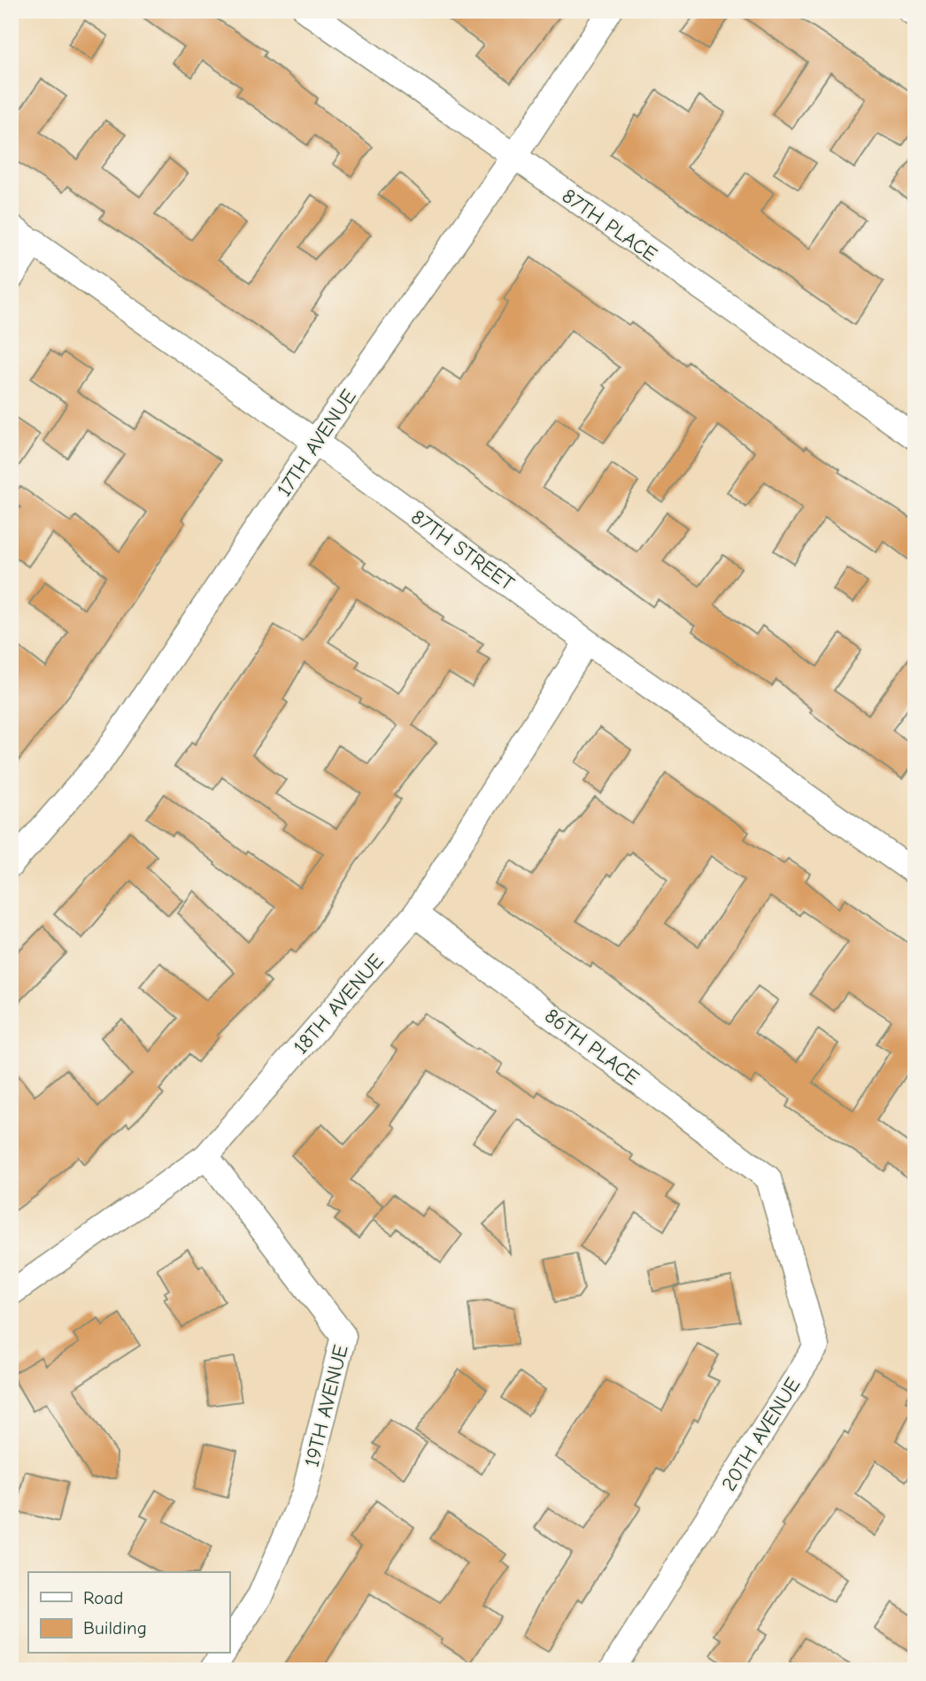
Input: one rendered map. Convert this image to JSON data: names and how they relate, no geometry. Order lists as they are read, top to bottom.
{
  "streets": {
    "street": [
      "87TH PLACE",
      "17TH AVENUE",
      "87TH STREET",
      "18TH AVENUE",
      "86TH PLACE",
      "19TH AVENUE",
      "20TH AVENUE"
    ]
  },
  "crossings": [
    ["87TH PLACE", "17TH AVENUE"],
    ["17TH AVENUE", "87TH STREET"],
    ["87TH STREET", "18TH AVENUE"],
    ["18TH AVENUE", "86TH PLACE"],
    ["18TH AVENUE", "19TH AVENUE"],
    ["86TH PLACE", "20TH AVENUE"]
  ],
  "legend": ["Road", "Building"]
}
